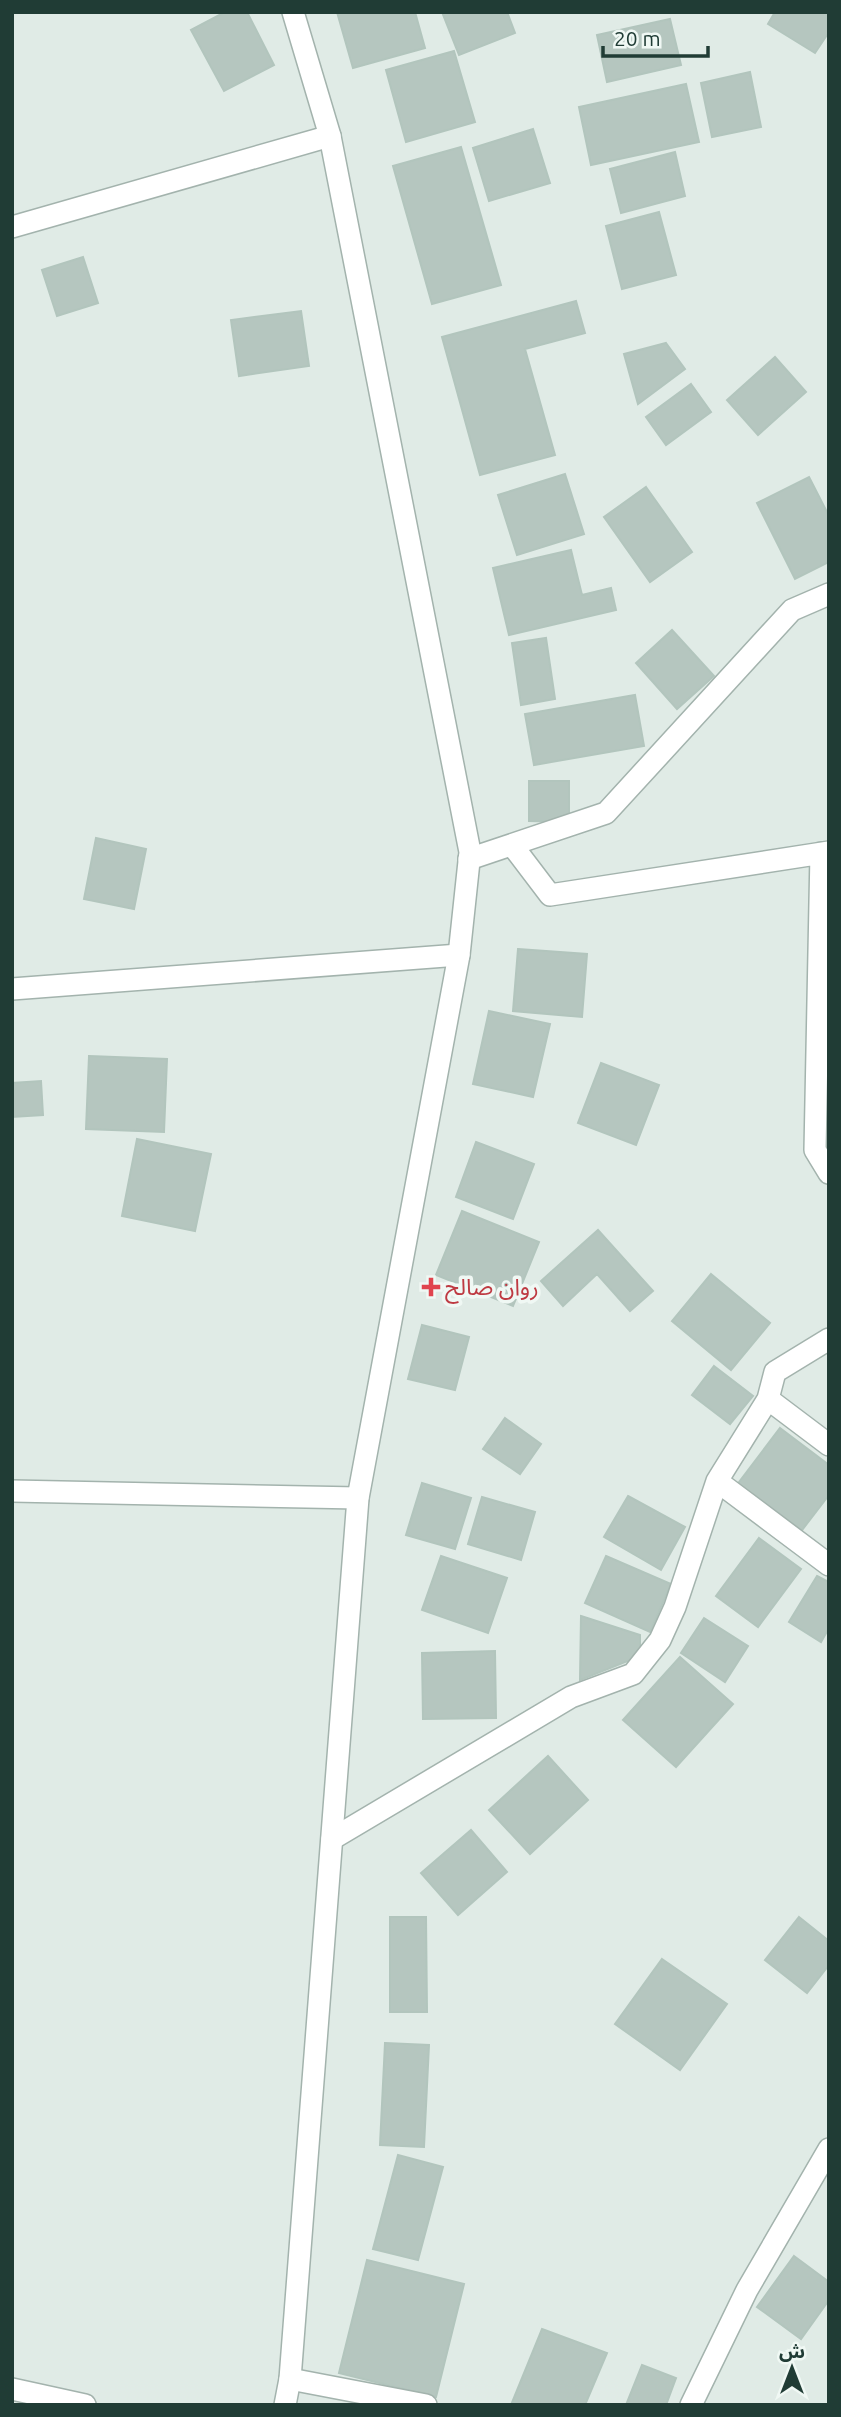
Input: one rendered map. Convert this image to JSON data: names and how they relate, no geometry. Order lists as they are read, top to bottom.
{
  "places": {
    "health": ["روان صالح"]
  },
  "scale_bar": "20 m",
  "north": "top"
}
